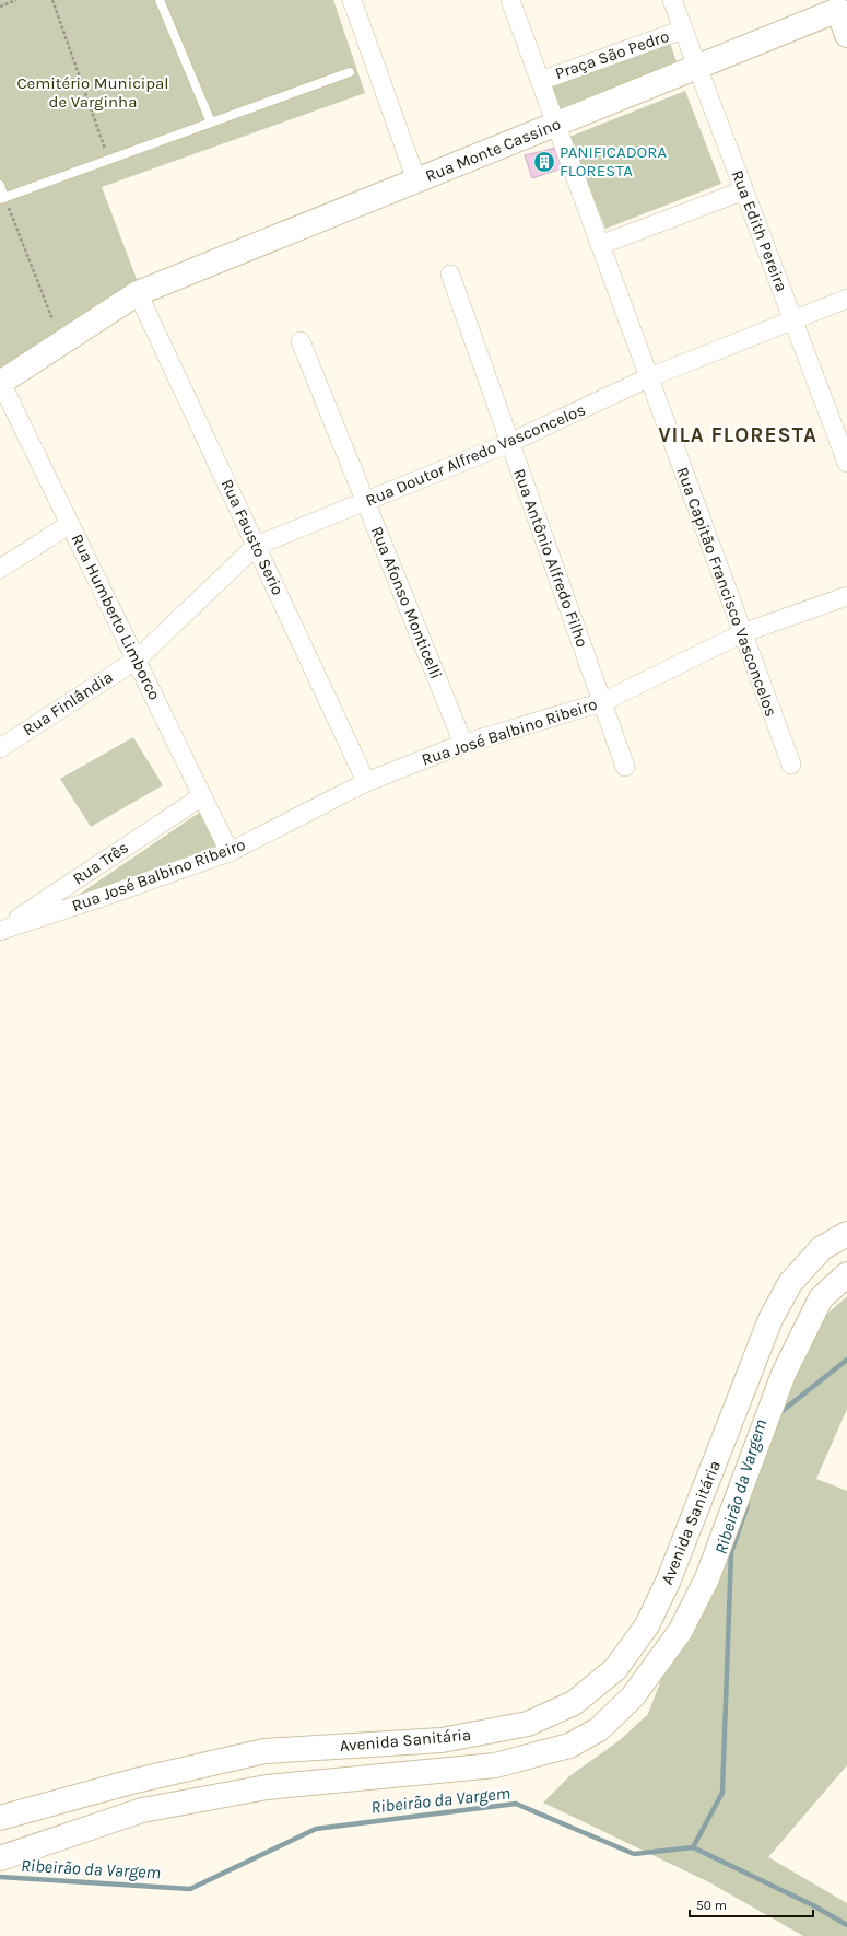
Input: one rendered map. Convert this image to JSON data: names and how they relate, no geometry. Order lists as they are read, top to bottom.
{
  "streets": {
    "street": [
      "Praça São Pedro",
      "Rua Monte Cassino",
      "Rua Edith Pereira",
      "Rua Doutor Alfredo Vasconcelos",
      "Rua Fausto Serio",
      "Rua Antônio Alfredo Filho",
      "Rua Capitão Francisco Vasconcelos",
      "Rua Afonso Monticelli",
      "Rua Humberto Limborco",
      "Rua Finlândia",
      "Rua José Balbino Ribeiro",
      "Rua Três",
      "Avenida Sanitária"
    ]
  },
  "crossings": [
    ["Praça São Pedro", "Rua Edith Pereira"],
    ["Praça São Pedro", "Rua Capitão Francisco Vasconcelos"],
    ["Rua Monte Cassino", "Rua Edith Pereira"],
    ["Rua Monte Cassino", "Rua Fausto Serio"],
    ["Rua Monte Cassino", "Rua Capitão Francisco Vasconcelos"],
    ["Rua Monte Cassino", "Rua Humberto Limborco"],
    ["Rua Edith Pereira", "Rua Doutor Alfredo Vasconcelos"],
    ["Rua Doutor Alfredo Vasconcelos", "Rua Fausto Serio"],
    ["Rua Doutor Alfredo Vasconcelos", "Rua Antônio Alfredo Filho"],
    ["Rua Doutor Alfredo Vasconcelos", "Rua Capitão Francisco Vasconcelos"],
    ["Rua Doutor Alfredo Vasconcelos", "Rua Afonso Monticelli"],
    ["Rua Doutor Alfredo Vasconcelos", "Rua Humberto Limborco"],
    ["Rua Doutor Alfredo Vasconcelos", "Rua Finlândia"],
    ["Rua Fausto Serio", "Rua José Balbino Ribeiro"],
    ["Rua Antônio Alfredo Filho", "Rua José Balbino Ribeiro"],
    ["Rua Capitão Francisco Vasconcelos", "Rua José Balbino Ribeiro"],
    ["Rua Afonso Monticelli", "Rua José Balbino Ribeiro"],
    ["Rua Humberto Limborco", "Rua Finlândia"],
    ["Rua Humberto Limborco", "Rua José Balbino Ribeiro"],
    ["Rua Humberto Limborco", "Rua Três"],
    ["Rua José Balbino Ribeiro", "Rua Três"]
  ],
  "districts": ["VILA FLORESTA"],
  "water": ["Ribeirão da Vargem"],
  "parks": ["Cemitério Municipal de Varginha"],
  "places": {
    "building": ["PANIFICADORA FLORESTA"]
  },
  "scale_bar": "50 m"
}
